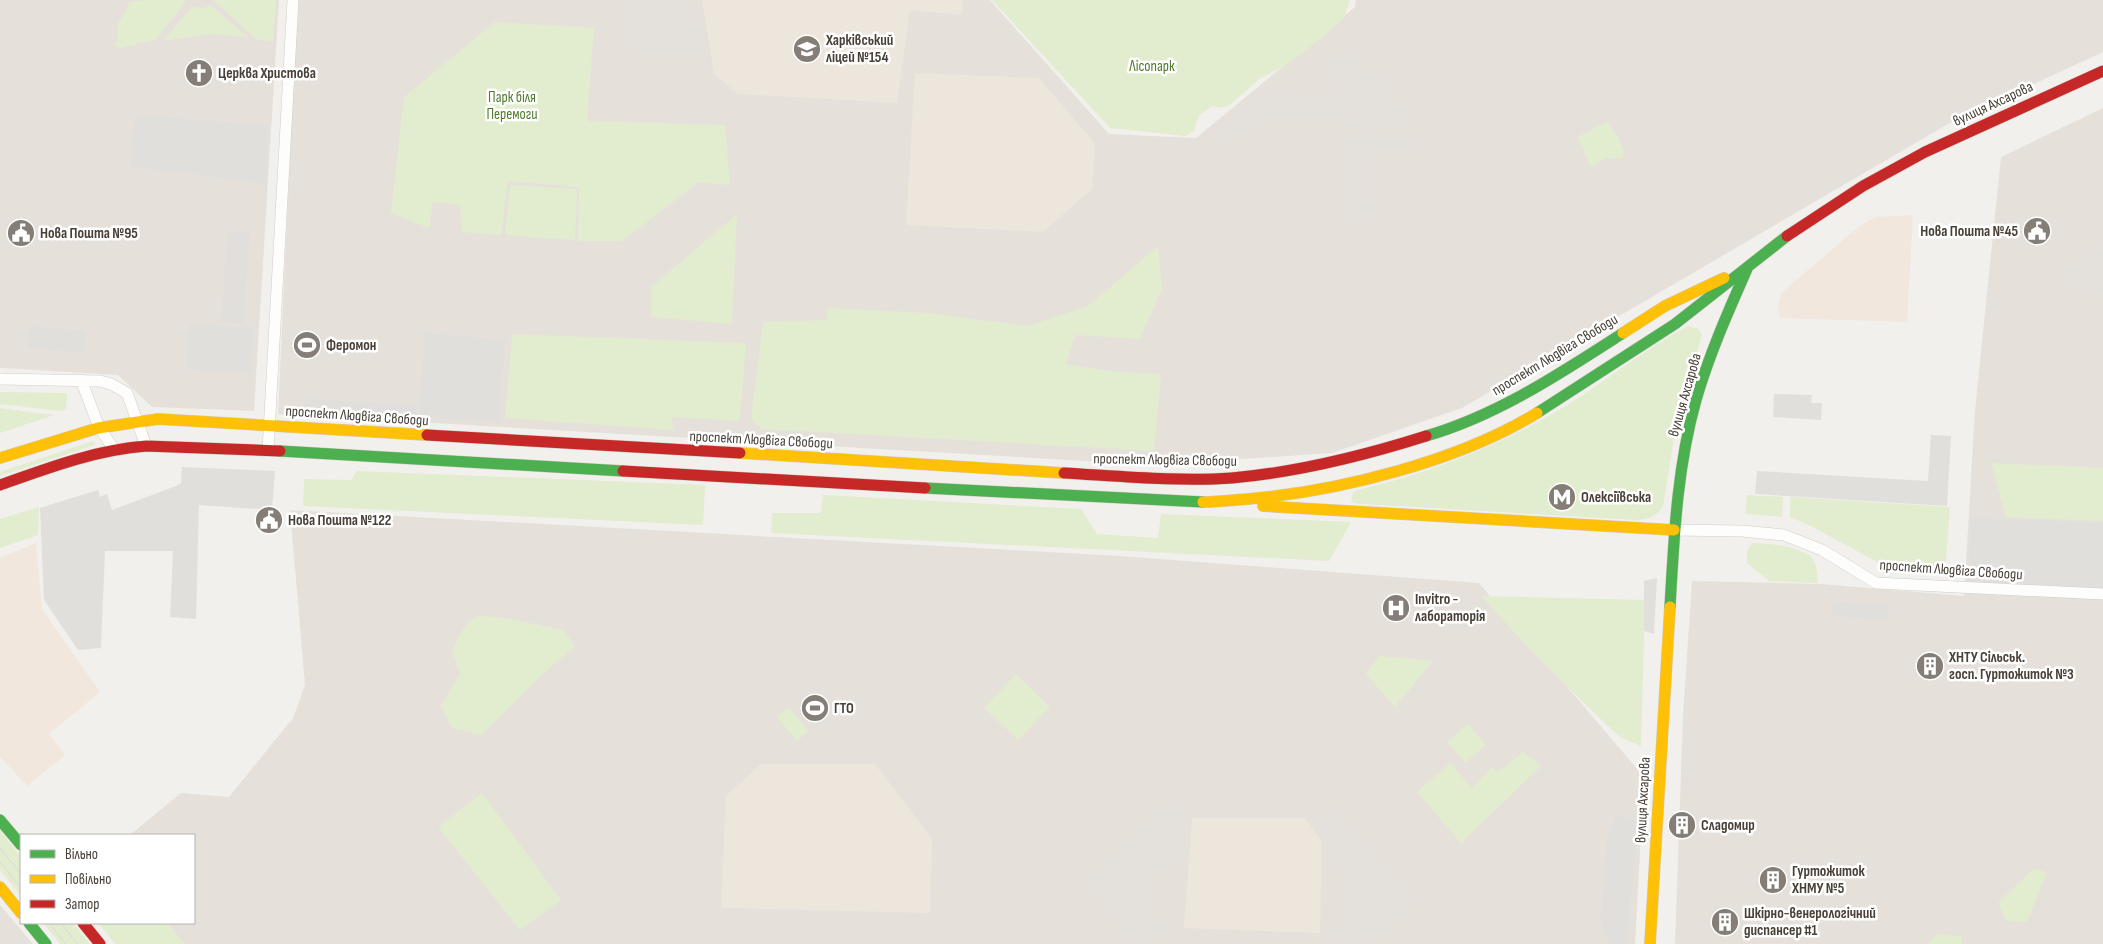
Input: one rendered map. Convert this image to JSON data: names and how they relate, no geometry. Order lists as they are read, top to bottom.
{
  "streets": {
    "main road": ["вулиця Ахсарова", "проспект Людвіга Свободи"]
  },
  "crossings": [
    ["вулиця Ахсарова", "проспект Людвіга Свободи"]
  ],
  "parks": ["Лісопарк", "Парк біля Перемоги"],
  "places": {
    "school or university": ["Харківський ліцей №154"],
    "church": ["Церква Христова"],
    "public building": ["Нова Пошта №45", "Нова Пошта №95", "Нова Пошта №122"],
    "sports": ["Феромон", "ГТО"],
    "metro station": ["Олексіївська"],
    "hospital": ["Invitro - лабораторія"],
    "building": [
      "ХНТУ Сільськ. госп. Гуртожиток №3",
      "Сладомир",
      "Гуртожиток ХНМУ №5",
      "Шкірно-венерологічний диспансер #1"
    ]
  },
  "legend": ["Вільно", "Повільно", "Затор"]
}
